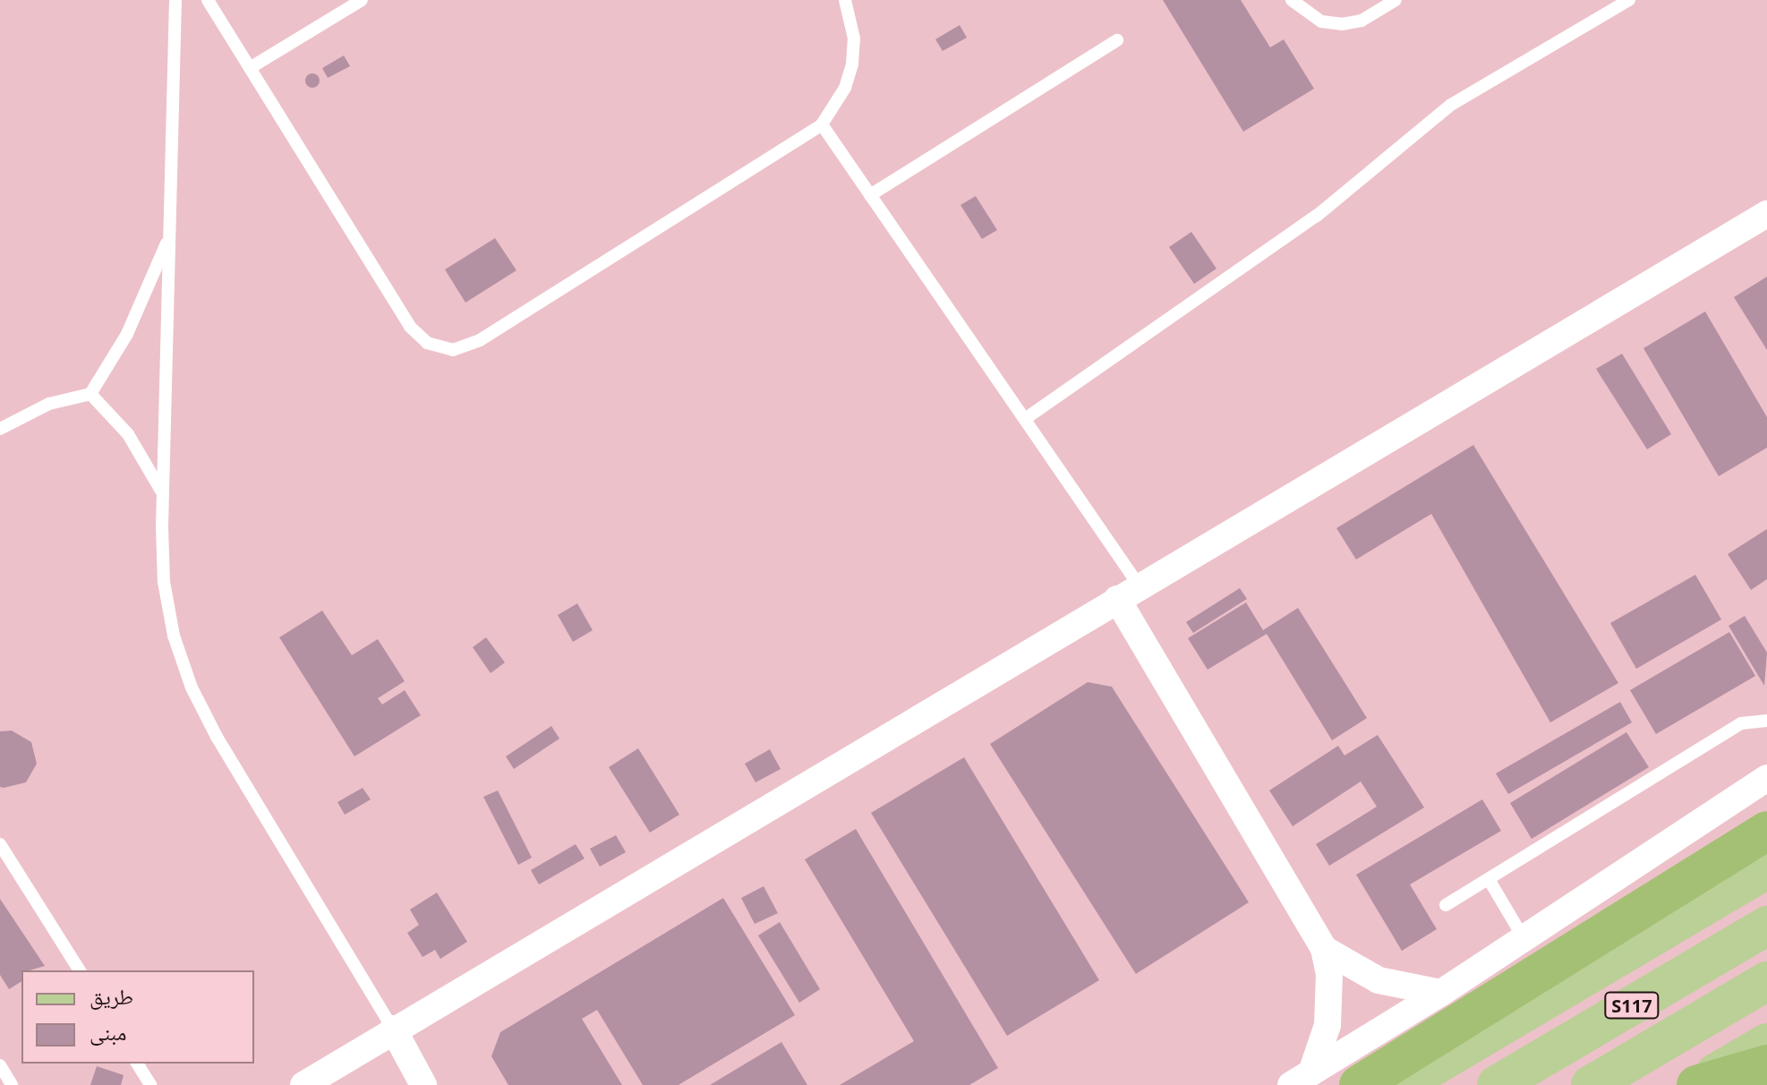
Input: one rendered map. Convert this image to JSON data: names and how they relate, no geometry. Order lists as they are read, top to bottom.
{
  "streets": {
    "main road": ["S117"]
  },
  "legend": ["طريق", "مبنى"]
}
